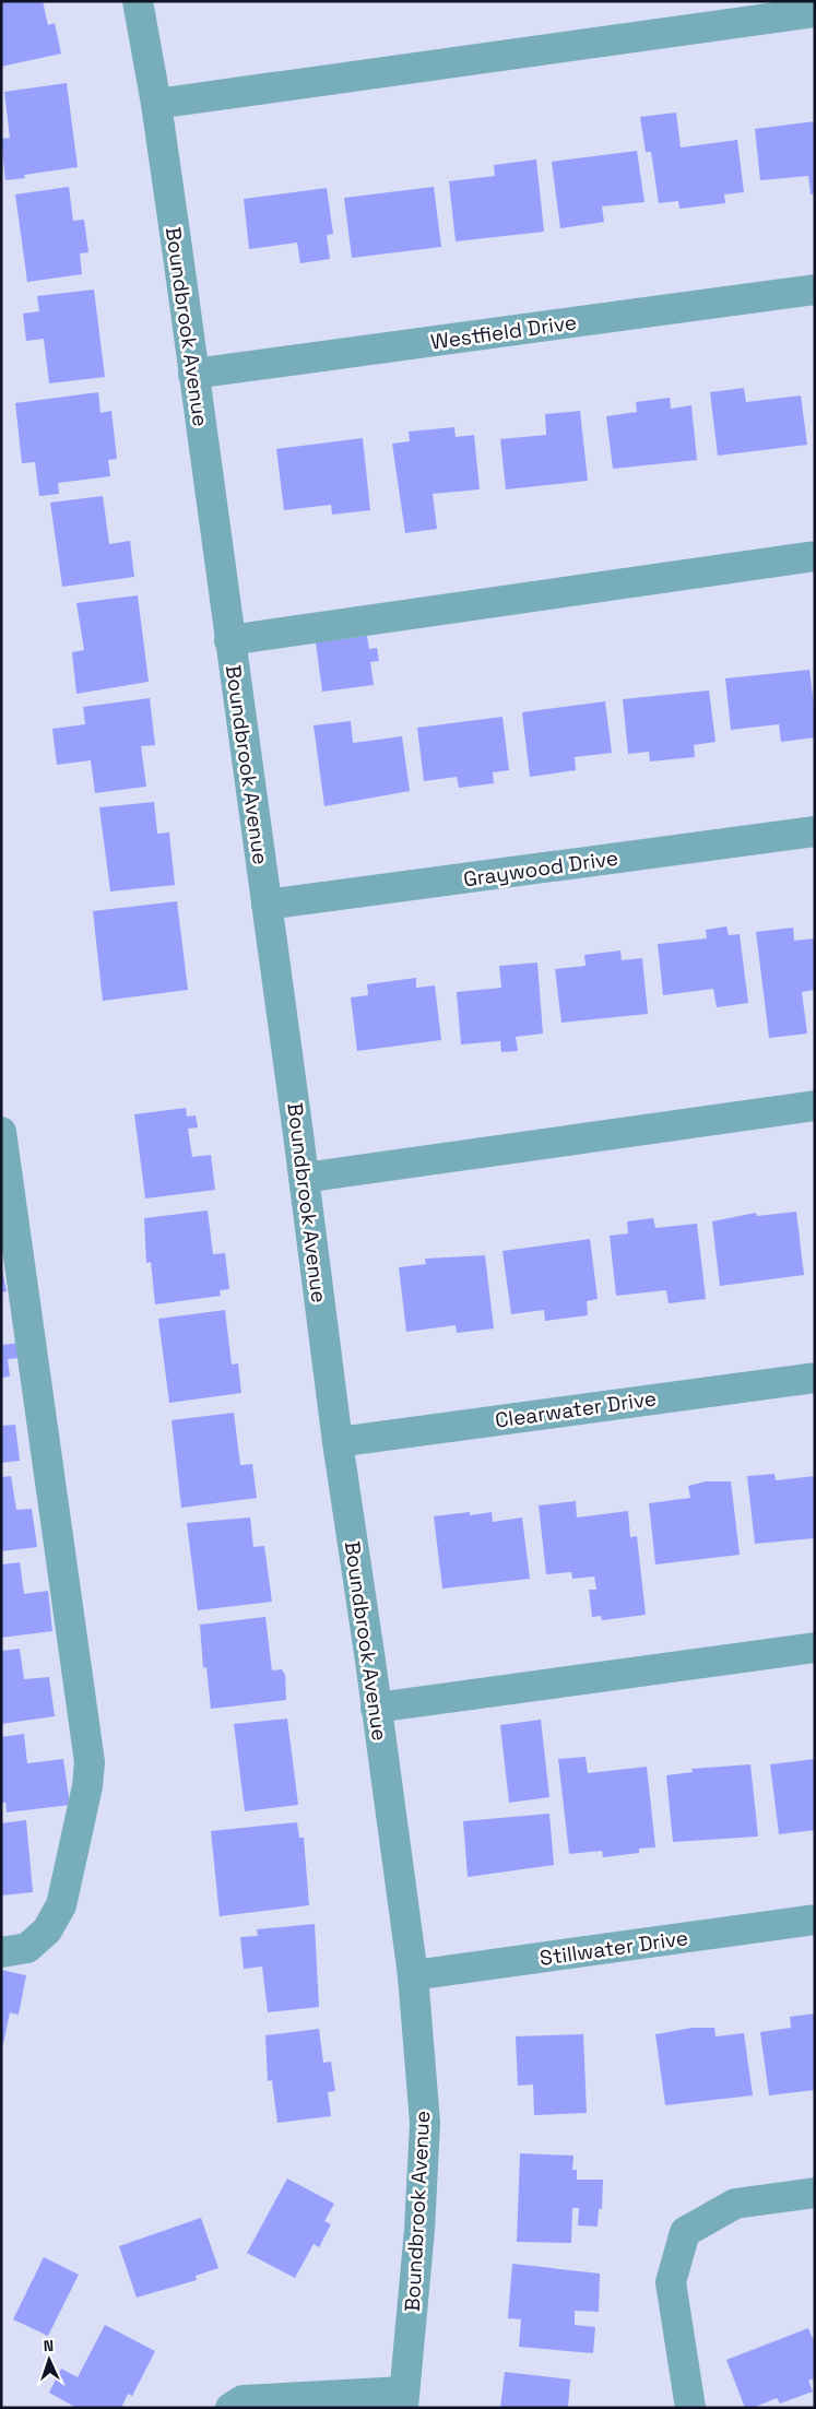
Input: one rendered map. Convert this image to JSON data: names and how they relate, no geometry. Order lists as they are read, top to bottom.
{
  "streets": {
    "street": [
      "Boundbrook Avenue",
      "Westfield Drive",
      "Graywood Drive",
      "Clearwater Drive",
      "Stillwater Drive"
    ]
  },
  "crossings": [
    ["Boundbrook Avenue", "Westfield Drive"],
    ["Boundbrook Avenue", "Graywood Drive"],
    ["Boundbrook Avenue", "Clearwater Drive"],
    ["Boundbrook Avenue", "Stillwater Drive"]
  ],
  "north": "top"
}
